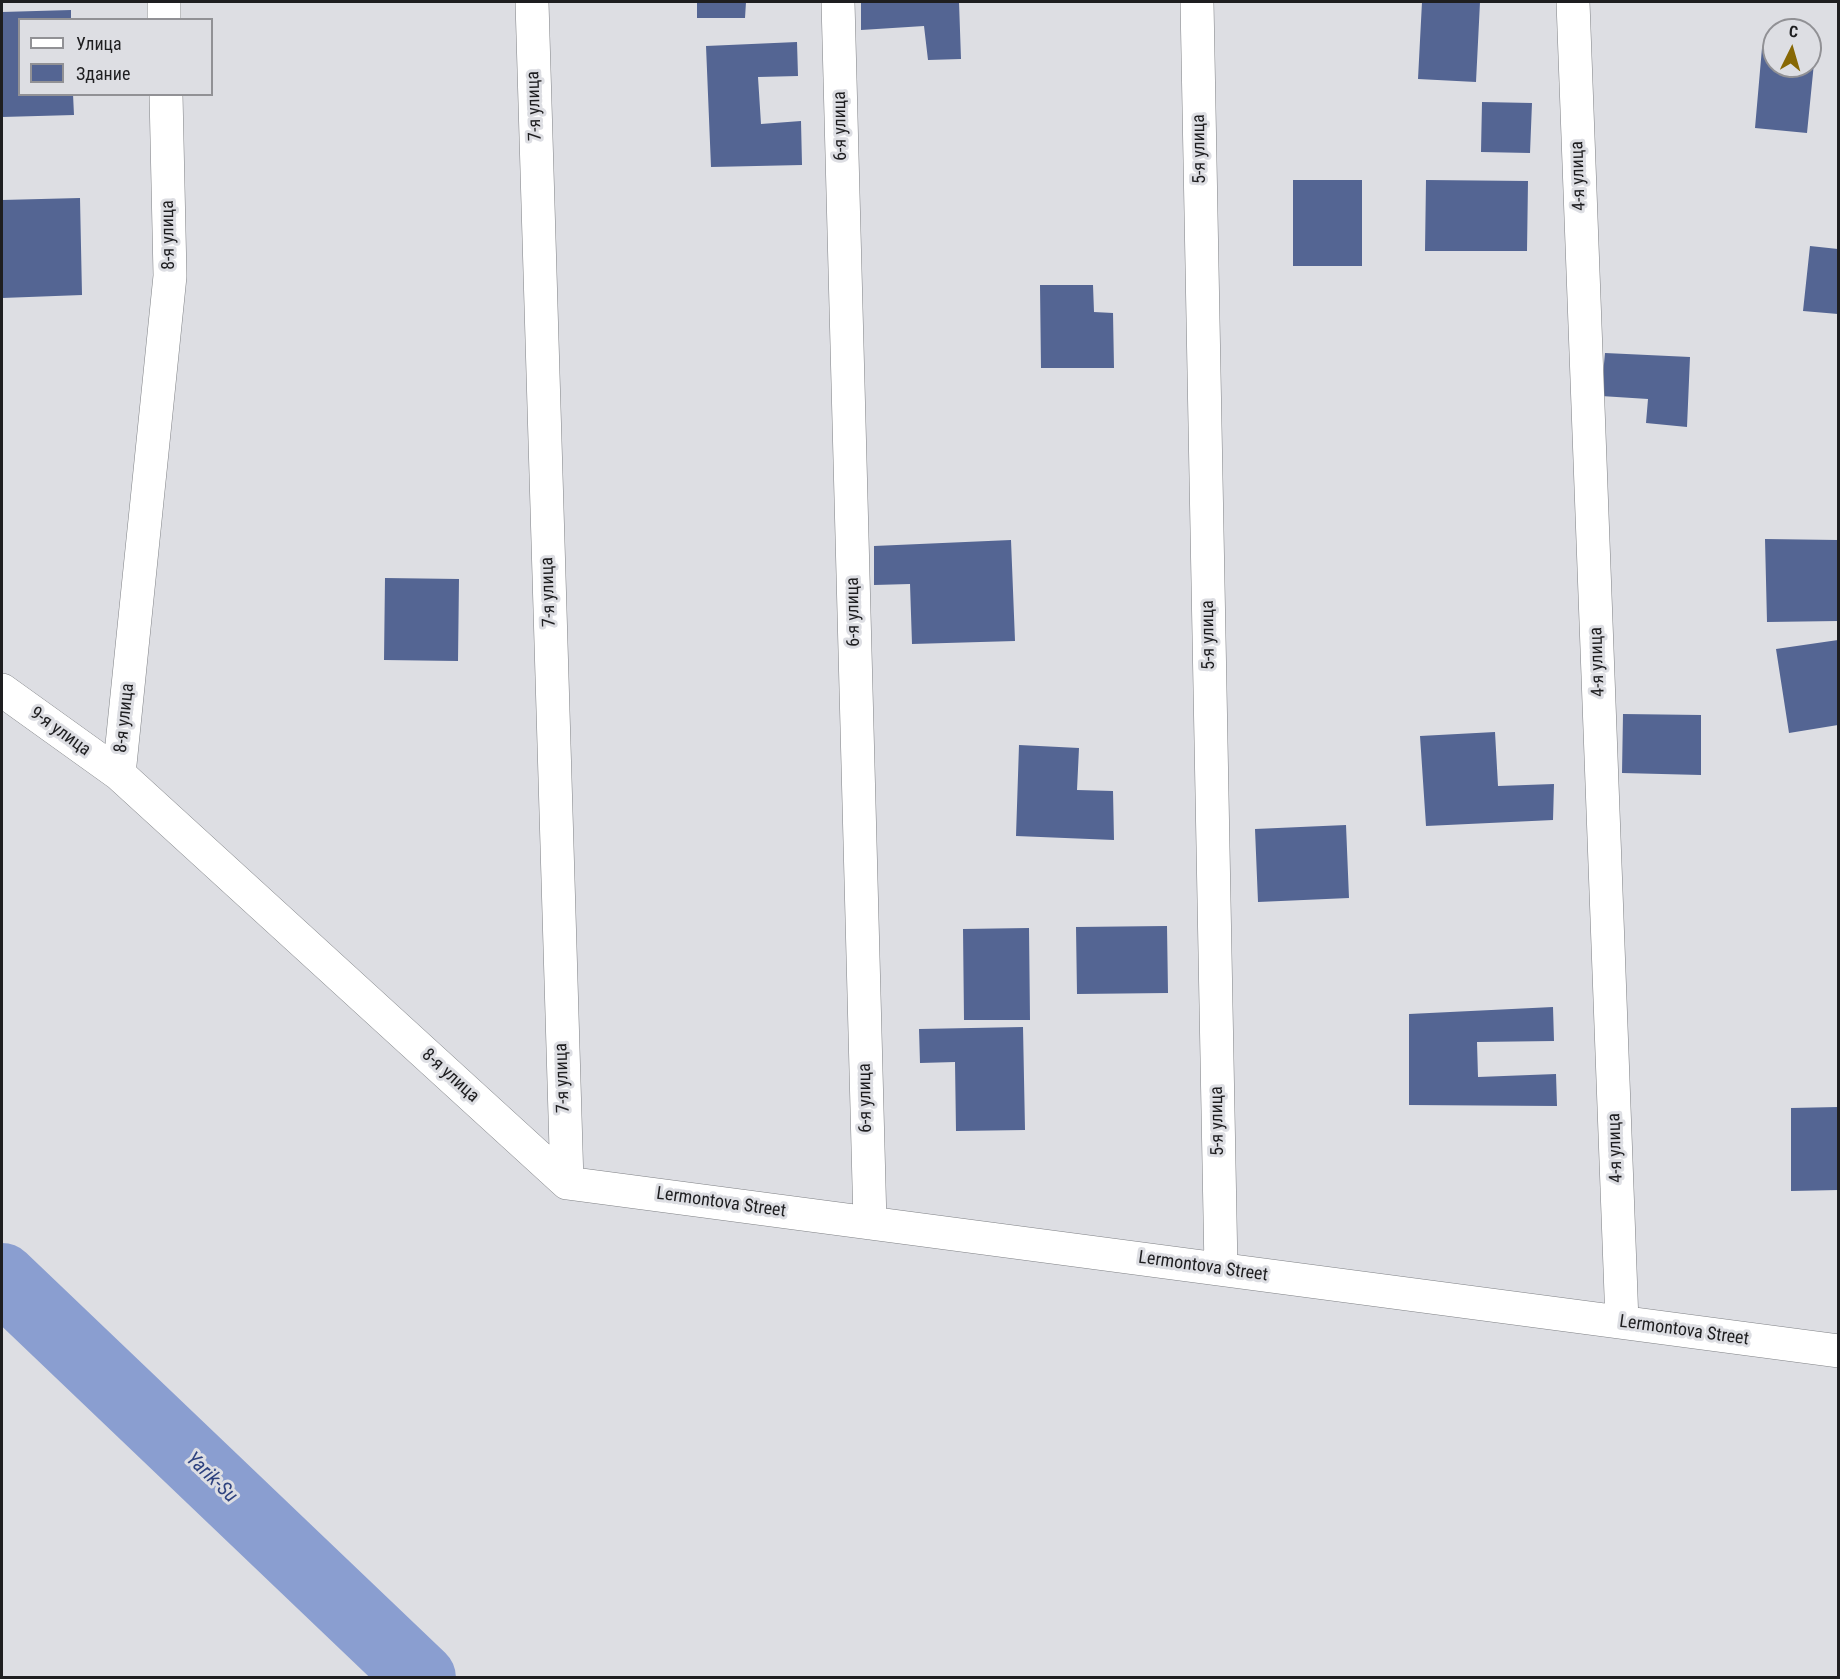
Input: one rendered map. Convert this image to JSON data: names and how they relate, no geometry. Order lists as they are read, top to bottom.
{
  "streets": {
    "street": [
      "7-я улица",
      "6-я улица",
      "5-я улица",
      "4-я улица",
      "8-я улица",
      "9-я улица",
      "Lermontova Street"
    ]
  },
  "crossings": [
    ["7-я улица", "8-я улица"],
    ["7-я улица", "Lermontova Street"],
    ["6-я улица", "Lermontova Street"],
    ["5-я улица", "Lermontova Street"],
    ["4-я улица", "Lermontova Street"],
    ["8-я улица", "9-я улица"],
    ["8-я улица", "Lermontova Street"]
  ],
  "water": ["Yarik-Su"],
  "legend": ["Улица", "Здание"],
  "north": "top"
}
